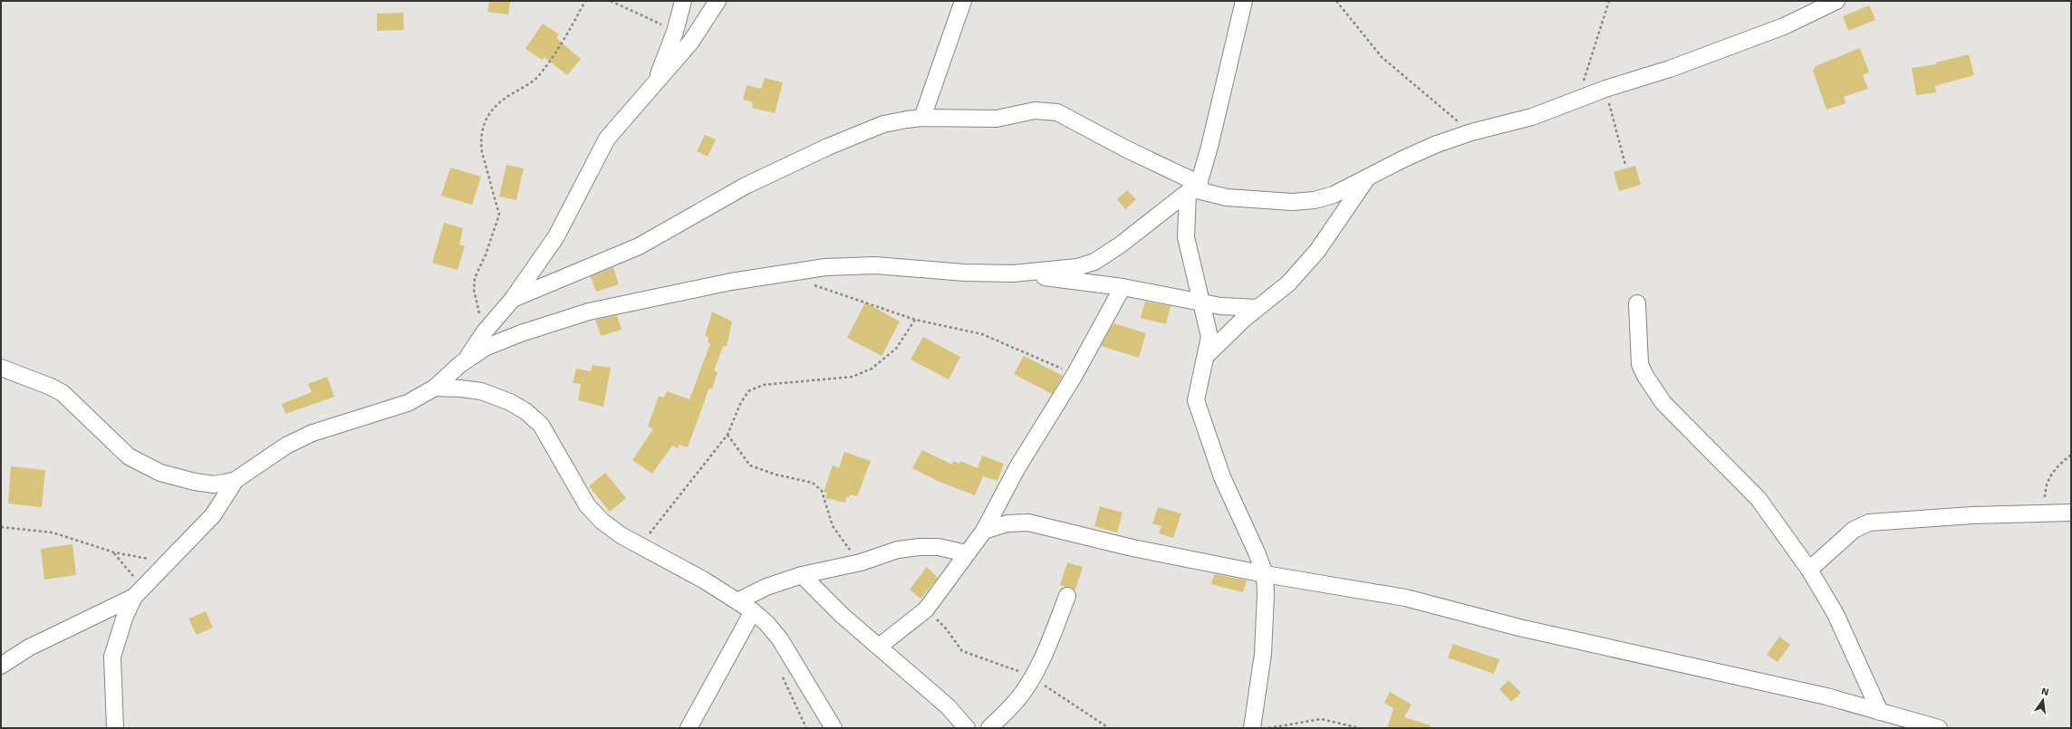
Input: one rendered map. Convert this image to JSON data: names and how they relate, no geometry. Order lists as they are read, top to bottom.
{
  "north": "top"
}
